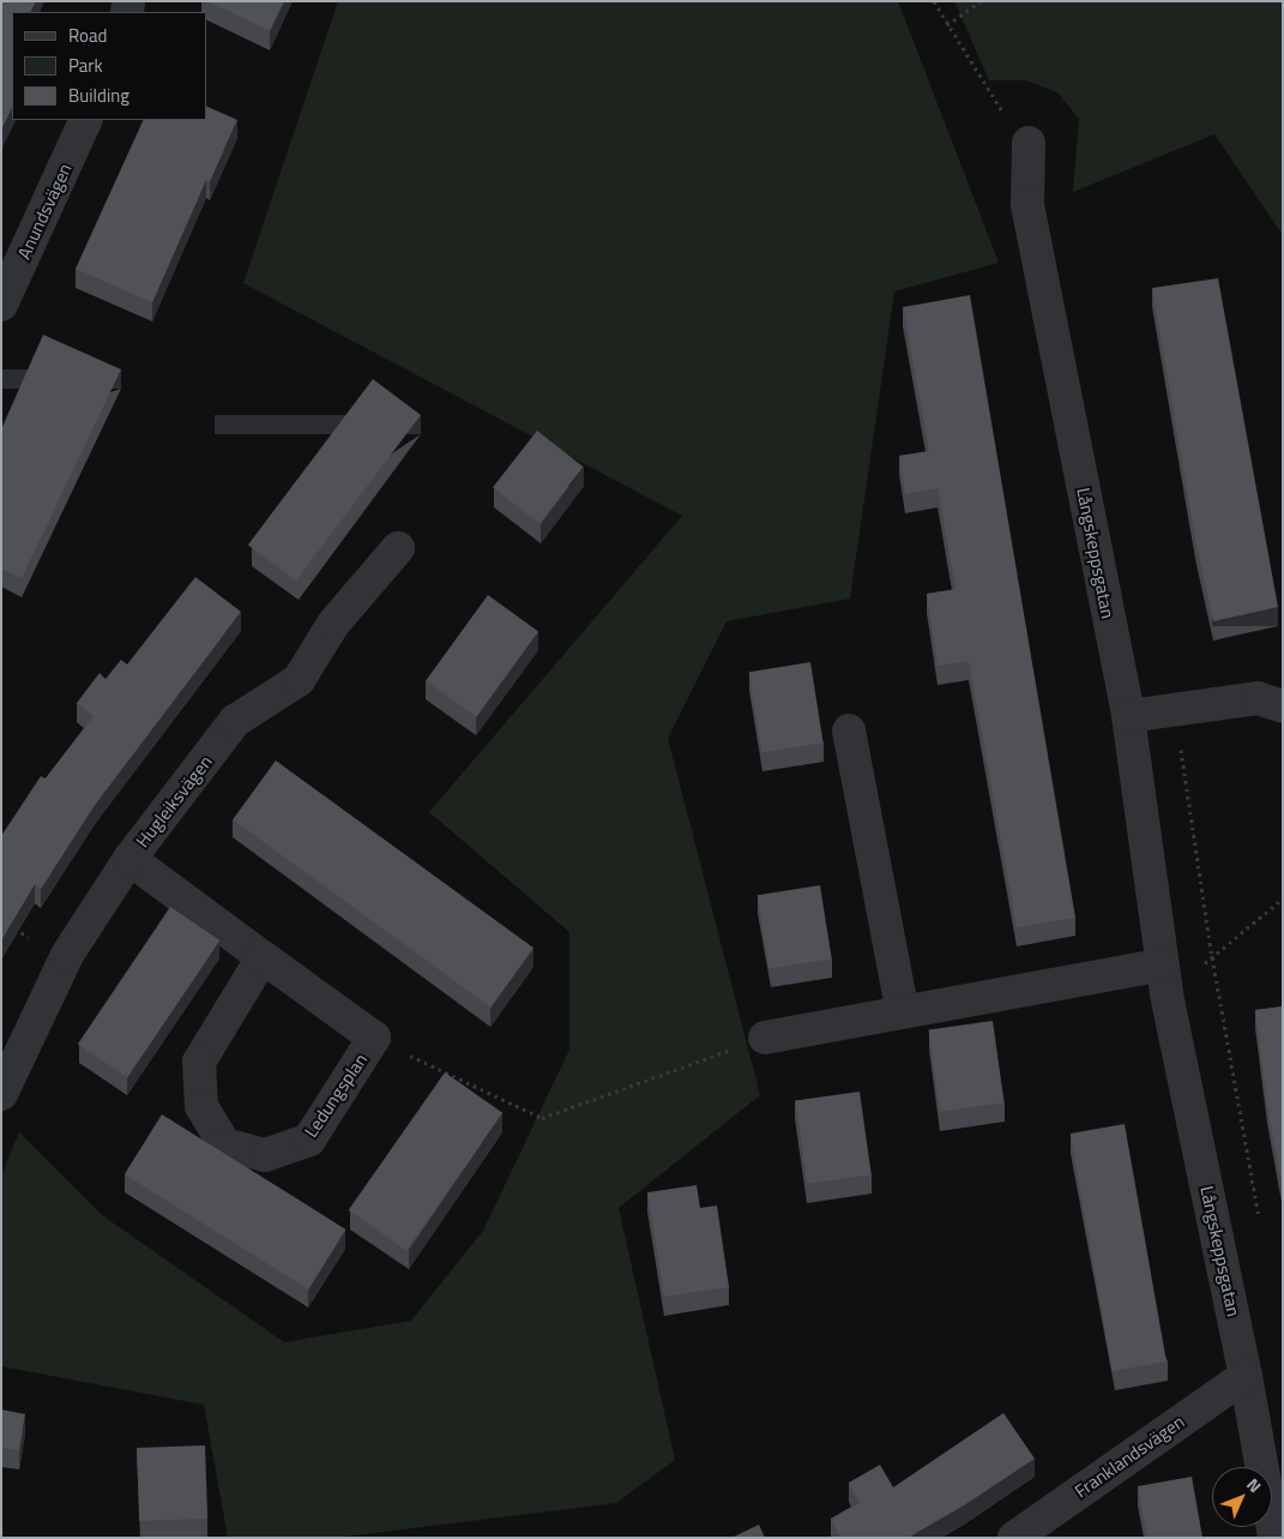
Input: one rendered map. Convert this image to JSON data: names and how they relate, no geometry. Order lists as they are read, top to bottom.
{
  "streets": {
    "street": [
      "Anundsvägen",
      "Långskeppsgatan",
      "Hugleiksvägen",
      "Ledungsplan",
      "Franklandsvägen"
    ]
  },
  "crossings": [
    ["Långskeppsgatan", "Franklandsvägen"],
    ["Hugleiksvägen", "Ledungsplan"]
  ],
  "legend": ["Road", "Park", "Building"],
  "north": "top right"
}
